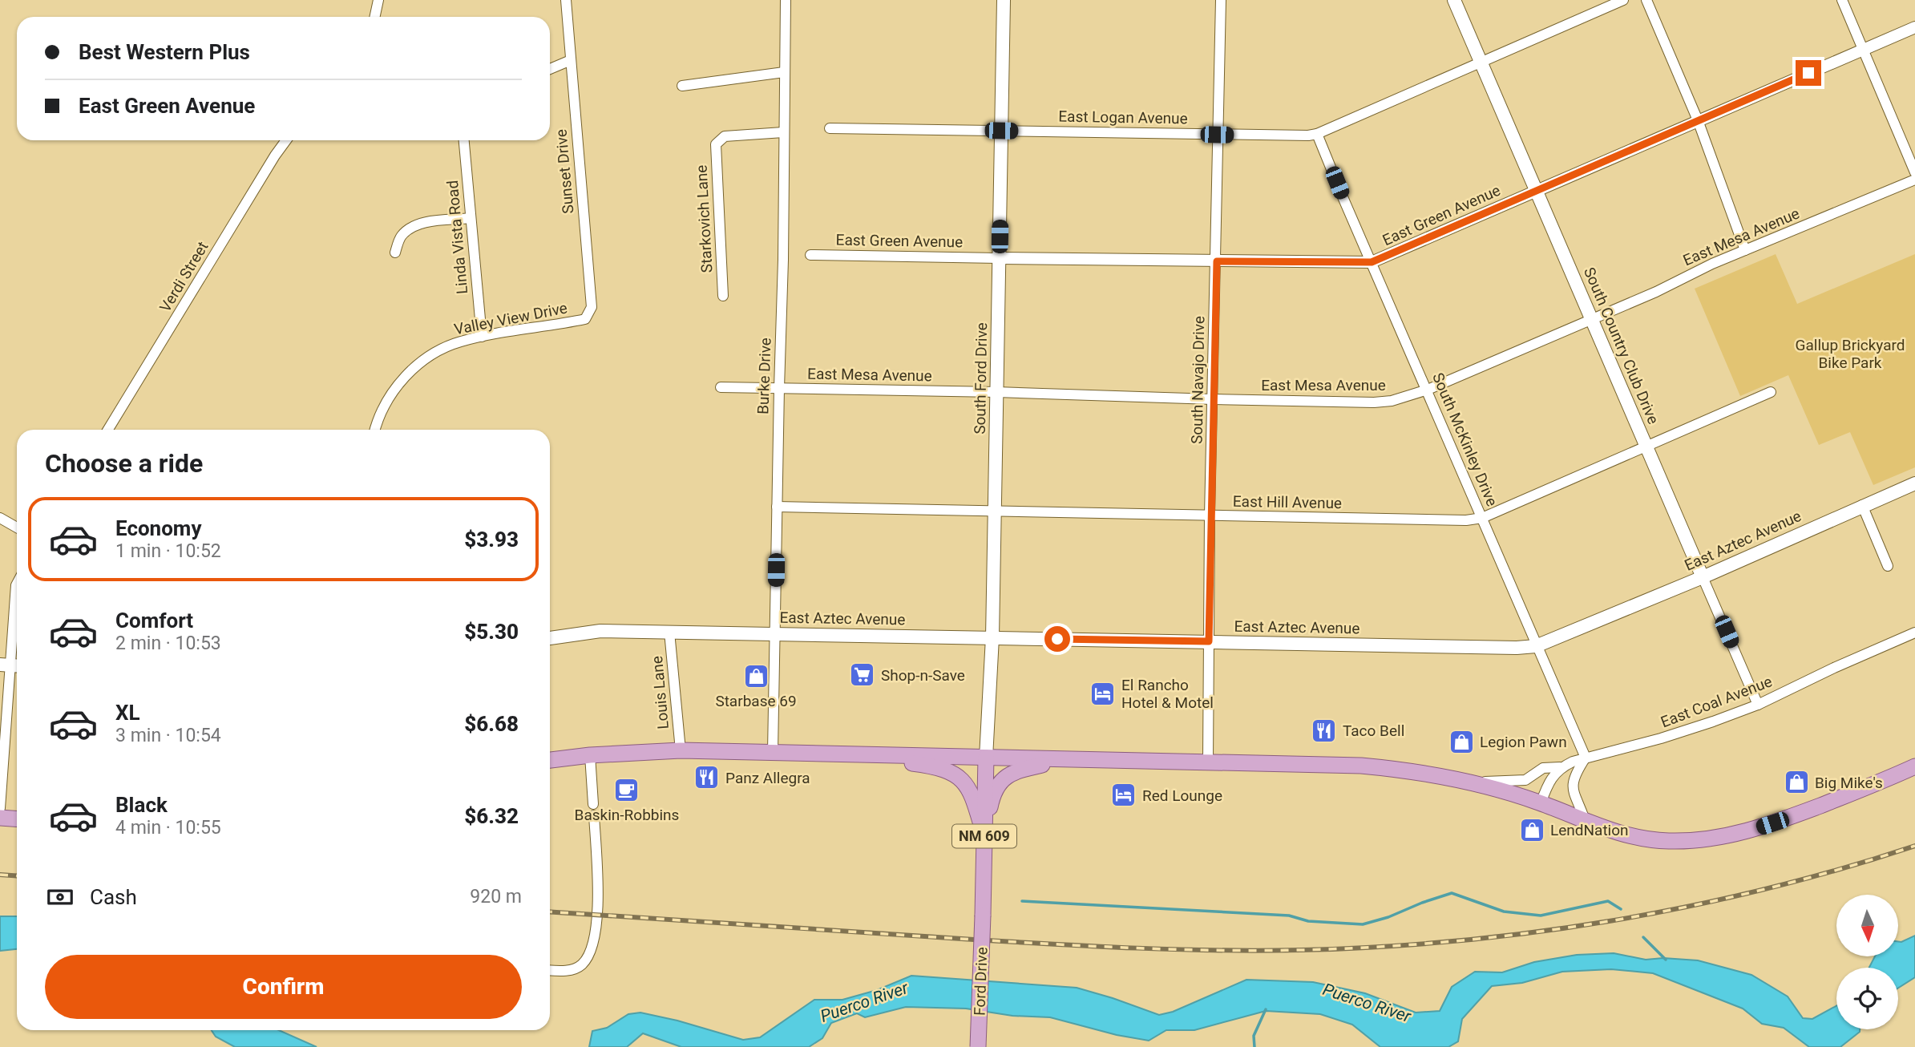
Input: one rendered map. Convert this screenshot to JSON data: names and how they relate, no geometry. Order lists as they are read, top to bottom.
{
  "streets": {
    "main road": [
      "South Country Club Drive",
      "South Ford Drive",
      "East Aztec Avenue",
      "NM 609",
      "Ford Drive"
    ],
    "street": [
      "East Logan Avenue",
      "Sunset Drive",
      "East Green Avenue",
      "Starkovich Lane",
      "East Mesa Avenue",
      "Linda Vista Road",
      "Verdi Street",
      "Valley View Drive",
      "Burke Drive",
      "South Navajo Drive",
      "South McKinley Drive",
      "East Hill Avenue",
      "Louis Lane",
      "East Coal Avenue"
    ]
  },
  "crossings": [
    ["East Logan Avenue", "South Country Club Drive"],
    ["East Logan Avenue", "South Ford Drive"],
    ["East Logan Avenue", "South Navajo Drive"],
    ["East Logan Avenue", "South McKinley Drive"],
    ["Sunset Drive", "Valley View Drive"],
    ["East Green Avenue", "South Country Club Drive"],
    ["East Green Avenue", "South Ford Drive"],
    ["East Green Avenue", "South Navajo Drive"],
    ["East Green Avenue", "South McKinley Drive"],
    ["Starkovich Lane", "Burke Drive"],
    ["East Mesa Avenue", "South Country Club Drive"],
    ["East Mesa Avenue", "Burke Drive"],
    ["East Mesa Avenue", "South Ford Drive"],
    ["East Mesa Avenue", "South Navajo Drive"],
    ["East Mesa Avenue", "South McKinley Drive"],
    ["Linda Vista Road", "Valley View Drive"],
    ["South Country Club Drive", "East Hill Avenue"],
    ["South Country Club Drive", "East Aztec Avenue"],
    ["South Country Club Drive", "East Coal Avenue"],
    ["Burke Drive", "East Hill Avenue"],
    ["Burke Drive", "East Aztec Avenue"],
    ["South Ford Drive", "East Hill Avenue"],
    ["South Ford Drive", "East Aztec Avenue"],
    ["South Ford Drive", "NM 609"],
    ["South Navajo Drive", "East Hill Avenue"],
    ["South Navajo Drive", "East Aztec Avenue"],
    ["South McKinley Drive", "East Hill Avenue"],
    ["South McKinley Drive", "East Aztec Avenue"],
    ["South McKinley Drive", "East Coal Avenue"],
    ["East Aztec Avenue", "Louis Lane"],
    ["NM 609", "Ford Drive"]
  ],
  "water": ["Puerco River"],
  "parks": ["Gallup Brickyard Bike Park"],
  "places": {
    "supermarket": ["Shop-n-Save"],
    "shop": [
      "Starbase 69",
      "Legion Pawn",
      "Big Mike's",
      "LendNation"
    ],
    "hotel": ["El Rancho Hotel & Motel", "Red Lounge"],
    "restaurant": ["Taco Bell", "Panz Allegra"],
    "cafe": ["Baskin-Robbins"]
  },
  "north": "bottom",
  "page": {
    "banner": ["Best Western Plus", "East Green Avenue"],
    "heading": "Choose a ride",
    "list": [
      {
        "name": "Economy",
        "note": "1 min · 10:52",
        "value": "$3.93"
      },
      {
        "name": "Comfort",
        "note": "2 min · 10:53",
        "value": "$5.30"
      },
      {
        "name": "XL",
        "note": "3 min · 10:54",
        "value": "$6.68"
      },
      {
        "name": "Black",
        "note": "4 min · 10:55",
        "value": "$6.32"
      }
    ],
    "pay": ["Cash", "920 m"],
    "buttons": "Confirm"
  }
}
